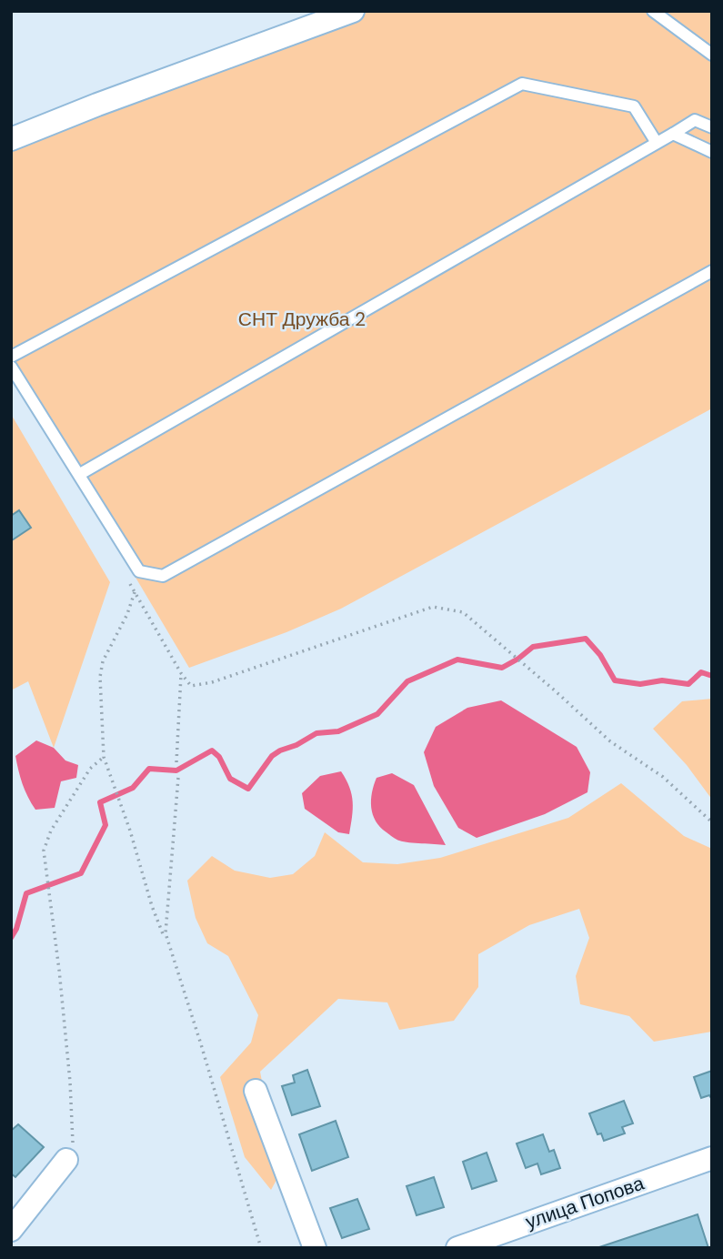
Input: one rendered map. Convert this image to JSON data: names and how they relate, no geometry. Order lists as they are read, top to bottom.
{
  "streets": {
    "street": ["улица Попова"]
  },
  "parks": ["СНТ Дружба 2"]
}
